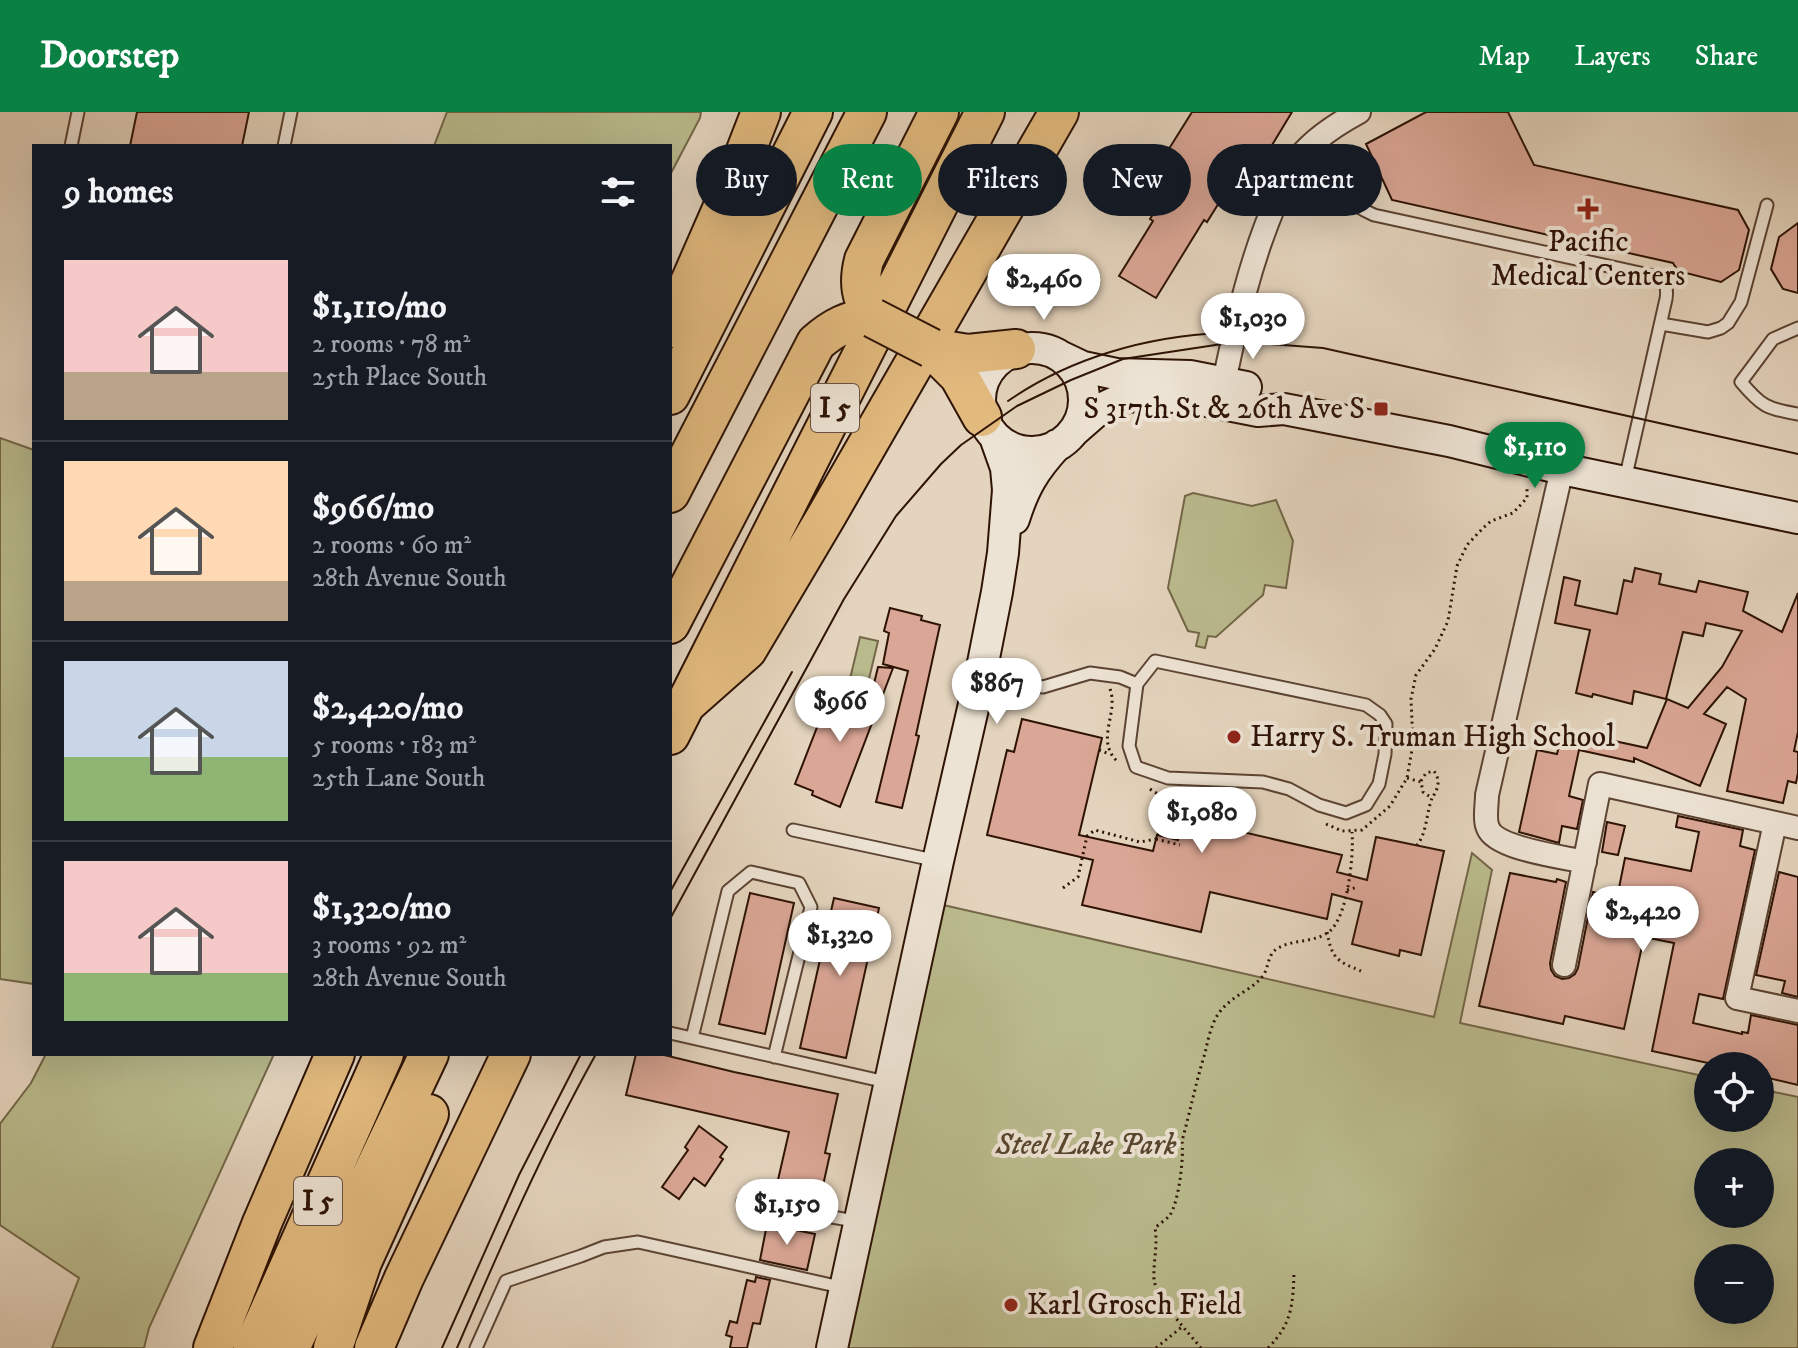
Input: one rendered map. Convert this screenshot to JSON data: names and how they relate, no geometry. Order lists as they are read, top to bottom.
{
  "streets": {
    "highway": ["I 5"]
  },
  "parks": ["Steel Lake Park"],
  "places": {
    "health": ["Pacific Medical Centers"],
    "transit": ["S 317th St & 26th Ave S"],
    "other": ["Harry S. Truman High School", "Karl Grosch Field"]
  },
  "page": {
    "header": "Doorstep",
    "nav": ["Map", "Layers", "Share"],
    "chip": [
      "Buy",
      "Rent",
      "Filters",
      "New",
      "Apartment"
    ],
    "heading": "9 homes",
    "list": [
      {
        "name": "$1,110/mo",
        "note": "2 rooms · 78 m² · 25th Place South"
      },
      {
        "name": "$966/mo",
        "note": "2 rooms · 60 m² · 28th Avenue South"
      },
      {
        "name": "$2,420/mo",
        "note": "5 rooms · 183 m² · 25th Lane South"
      },
      {
        "name": "$1,320/mo",
        "note": "3 rooms · 92 m² · 28th Avenue South"
      }
    ],
    "price": [
      "$2,460",
      "$1,030",
      "$1,110",
      "$867",
      "$966",
      "$1,080",
      "$2,420",
      "$1,320",
      "$1,150"
    ],
    "map_buttons": ["+", "−"]
  }
}
